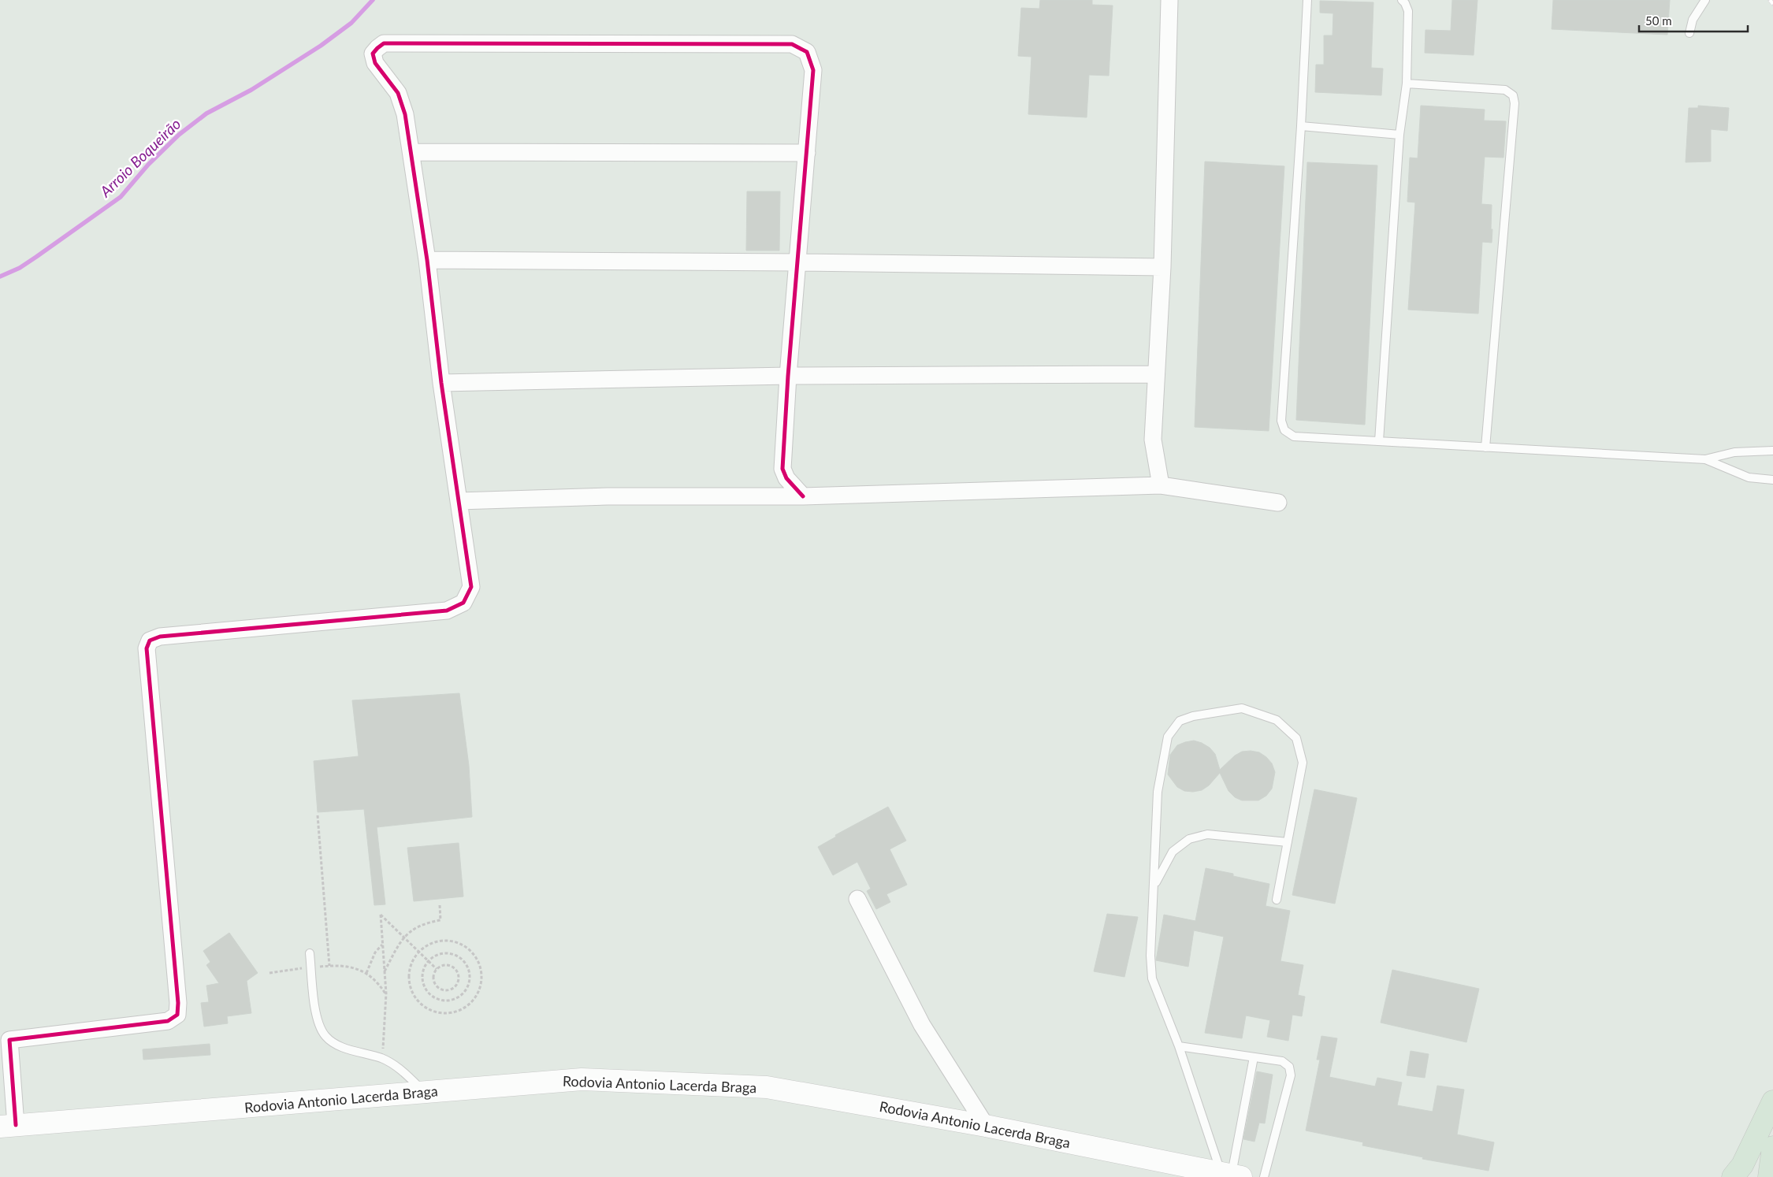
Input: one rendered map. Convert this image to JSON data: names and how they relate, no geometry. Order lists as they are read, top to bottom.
{
  "streets": {
    "main road": ["Rodovia Antonio Lacerda Braga"]
  },
  "water": ["Arroio Boqueirão"],
  "scale_bar": "50 m"
}
